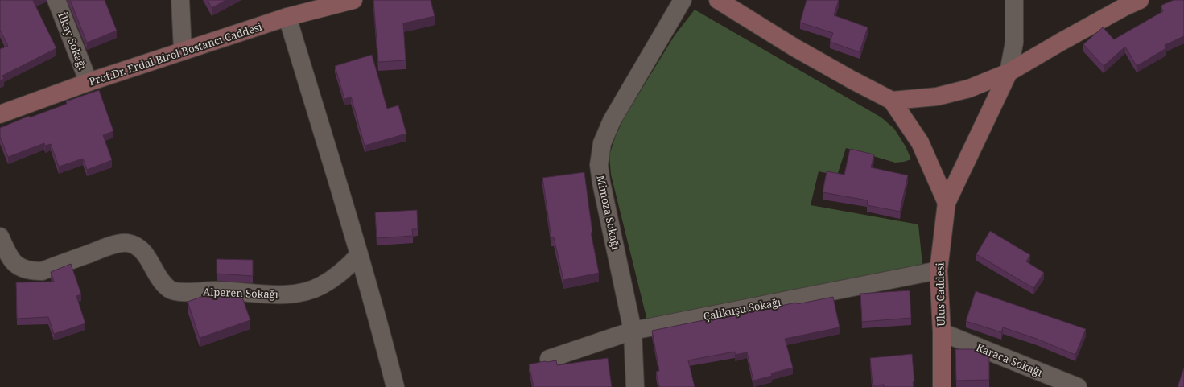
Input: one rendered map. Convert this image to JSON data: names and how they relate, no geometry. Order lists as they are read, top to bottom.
{
  "streets": {
    "street": [
      "İlkay Sokağı",
      "Prof.Dr. Erdal Birol Bostancı Caddesi",
      "Mimoza Sokağı",
      "Alperen Sokağı",
      "Ulus Caddesi",
      "Çalıkuşu Sokağı",
      "Karaca Sokağı"
    ]
  },
  "crossings": [
    ["İlkay Sokağı", "Prof.Dr. Erdal Birol Bostancı Caddesi"],
    ["Mimoza Sokağı", "Çalıkuşu Sokağı"],
    ["Ulus Caddesi", "Çalıkuşu Sokağı"],
    ["Ulus Caddesi", "Karaca Sokağı"]
  ]
}
